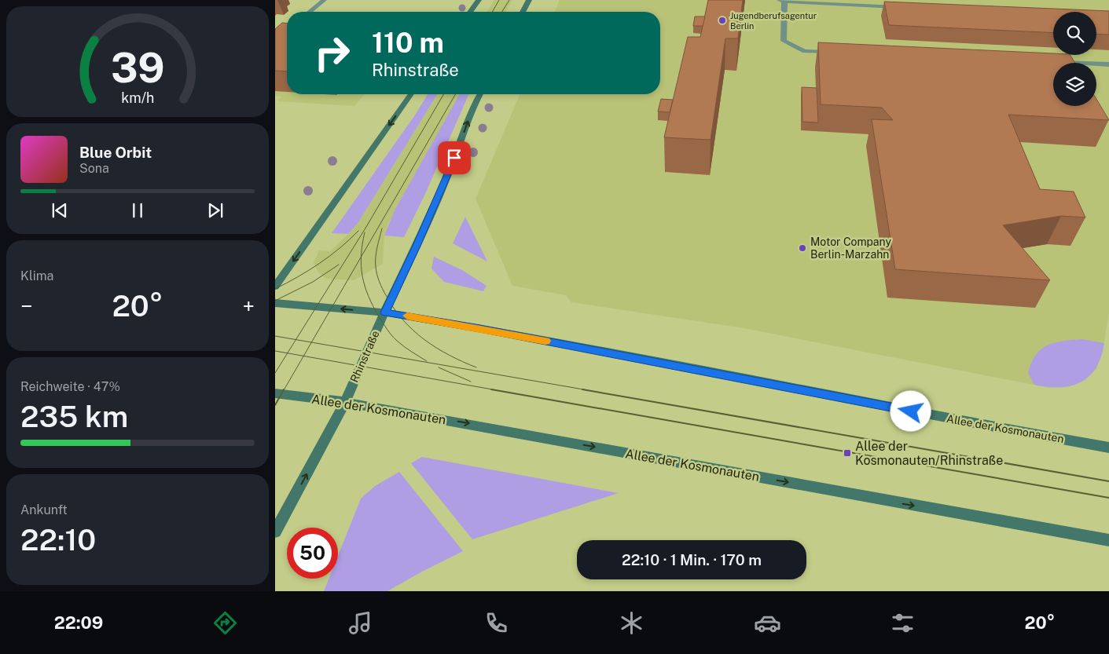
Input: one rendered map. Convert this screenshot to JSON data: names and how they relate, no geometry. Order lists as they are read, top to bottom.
{
  "streets": {
    "main road": ["Rhinstraße", "Allee der Kosmonauten"]
  },
  "crossings": [
    ["Rhinstraße", "Allee der Kosmonauten"]
  ],
  "one_way": ["Rhinstraße"],
  "places": {
    "other": ["Jugendberufsagentur Berlin", "Motor Company Berlin-Marzahn"],
    "transit": ["Allee der Kosmonauten/Rhinstraße"]
  },
  "page": {
    "turn": ["110 m", "Rhinstraße"],
    "song": ["Blue Orbit", "Sona"],
    "tile": [
      "Klima",
      ["Reichweite · 47%", "235 km"],
      ["Ankunft", "22:10"]
    ],
    "heat": ["−", "20°", "+"],
    "limit": "50",
    "trip": "22:10 · 1 Min. · 170 m",
    "tabs": ["22:09", "20°"],
    "gauge": ["39", "km/h"]
  }
}
